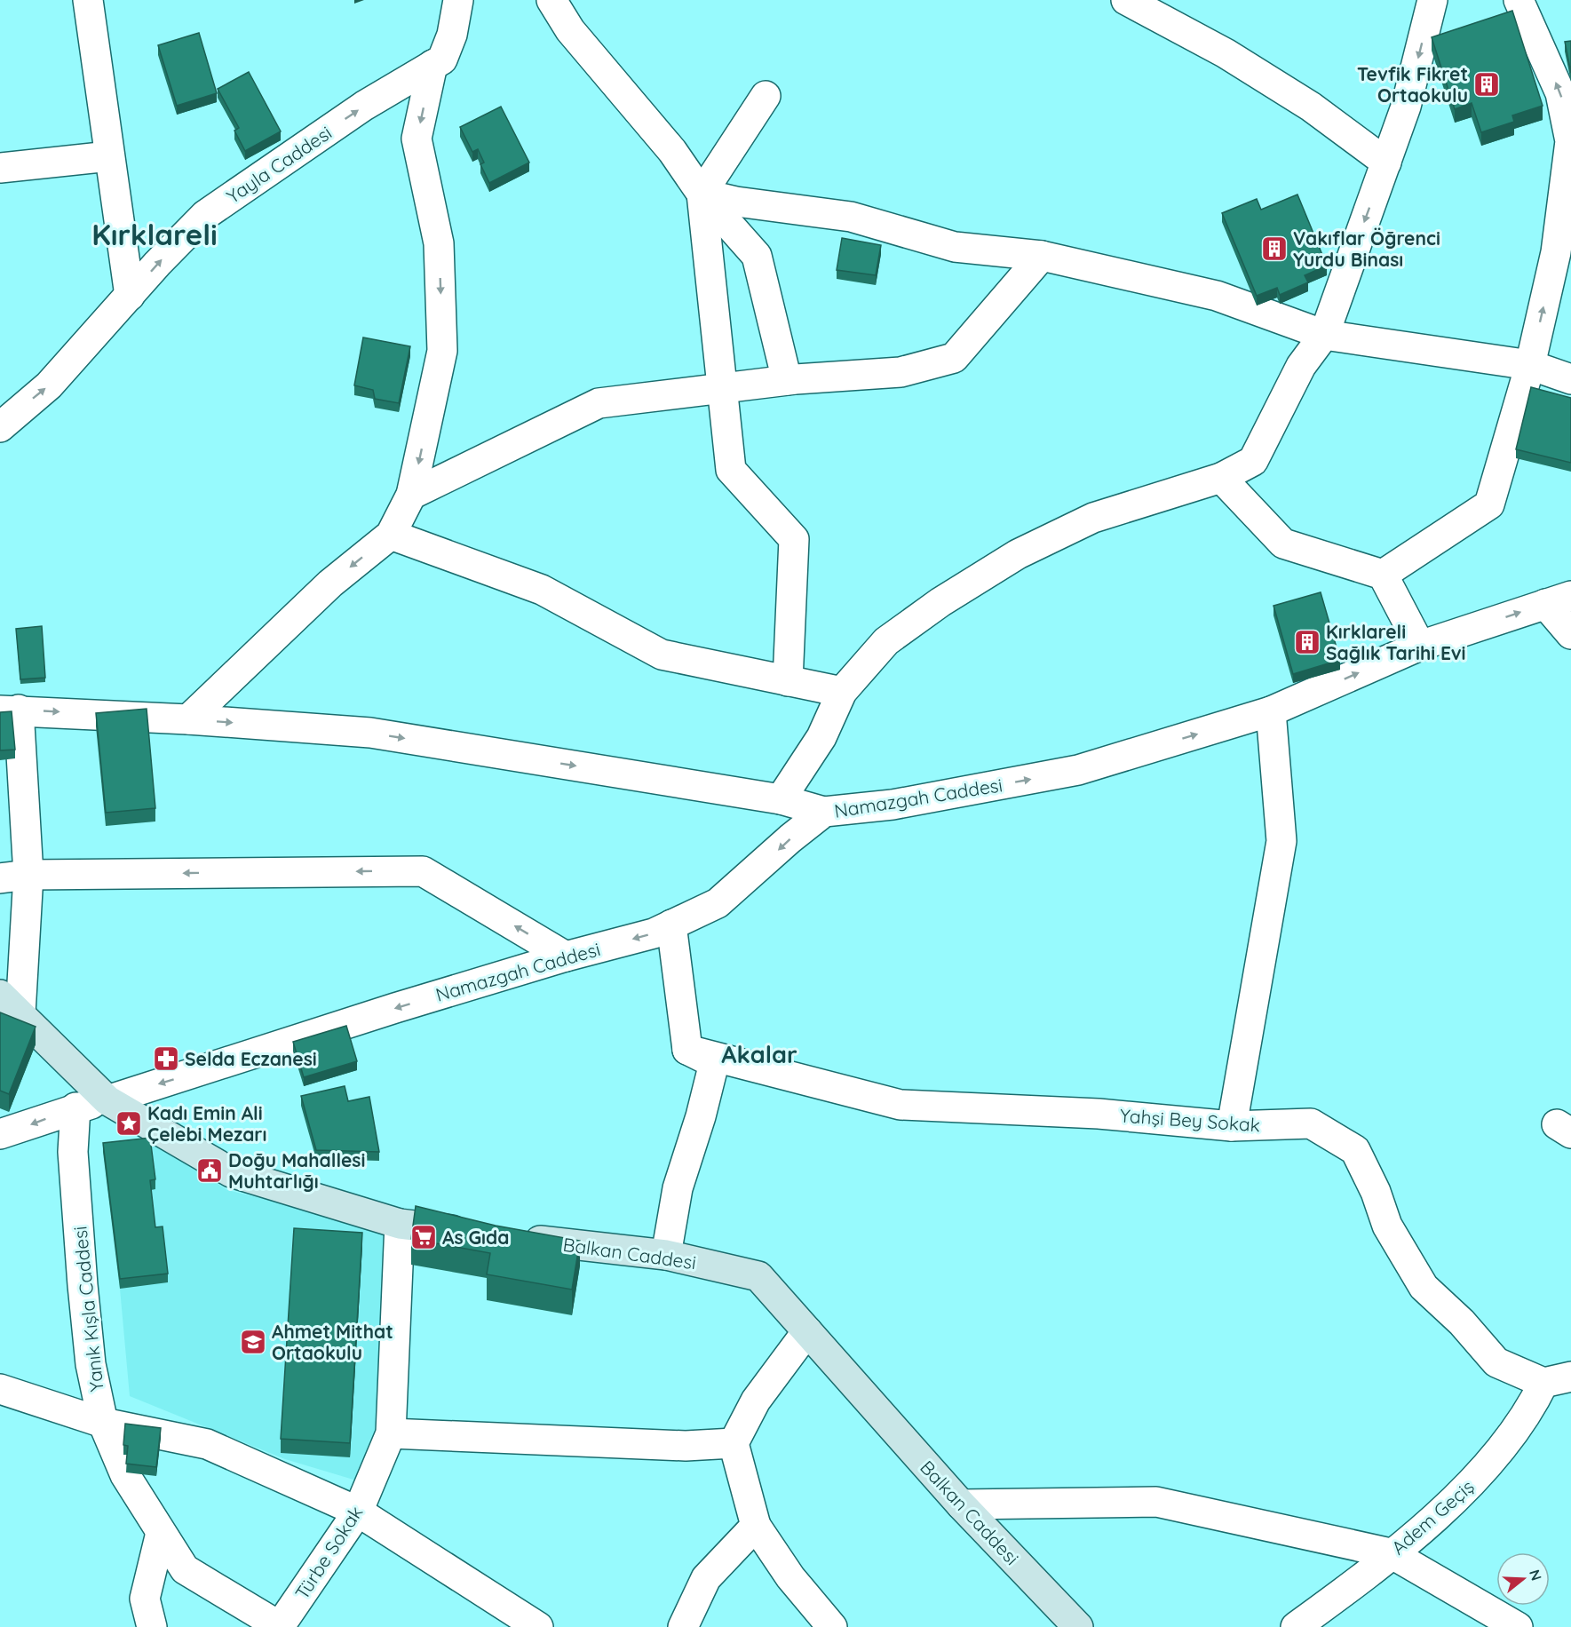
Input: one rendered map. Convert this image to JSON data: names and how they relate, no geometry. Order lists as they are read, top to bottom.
{
  "streets": {
    "main road": ["Balkan Caddesi"],
    "street": [
      "Yayla Caddesi",
      "Namazgah Caddesi",
      "Yahşi Bey Sokak",
      "Yanık Kışla Caddesi",
      "Adem Geçiş",
      "Türbe Sokak"
    ]
  },
  "crossings": [
    ["Yahşi Bey Sokak", "Adem Geçiş"],
    ["Yanık Kışla Caddesi", "Türbe Sokak"]
  ],
  "one_way": ["Yayla Caddesi"],
  "districts": ["Kırklareli", "Akalar"],
  "places": {
    "building": ["Tevfik Fikret Ortaokulu", "Vakıflar Öğrenci Yurdu Binası", "Kırklareli Sağlık Tarihi Evi"],
    "pharmacy": ["Selda Eczanesi"],
    "place": ["Kadı Emin Ali Çelebi Mezarı"],
    "public building": ["Doğu Mahallesi Muhtarlığı"],
    "supermarket": ["As Gıda"],
    "school or university": ["Ahmet Mithat Ortaokulu"]
  },
  "north": "right"
}
